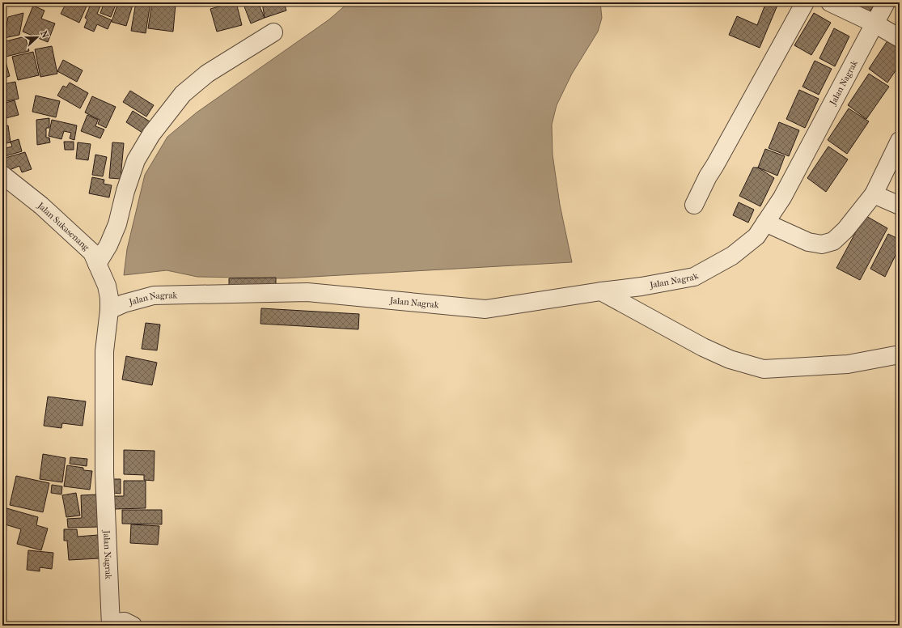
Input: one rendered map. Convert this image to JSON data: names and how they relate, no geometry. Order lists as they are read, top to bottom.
{
  "streets": {
    "street": ["Jalan Nagrak", "Jalan Sukasenang"]
  },
  "crossings": [
    ["Jalan Nagrak", "Jalan Sukasenang"]
  ],
  "north": "right"
}
